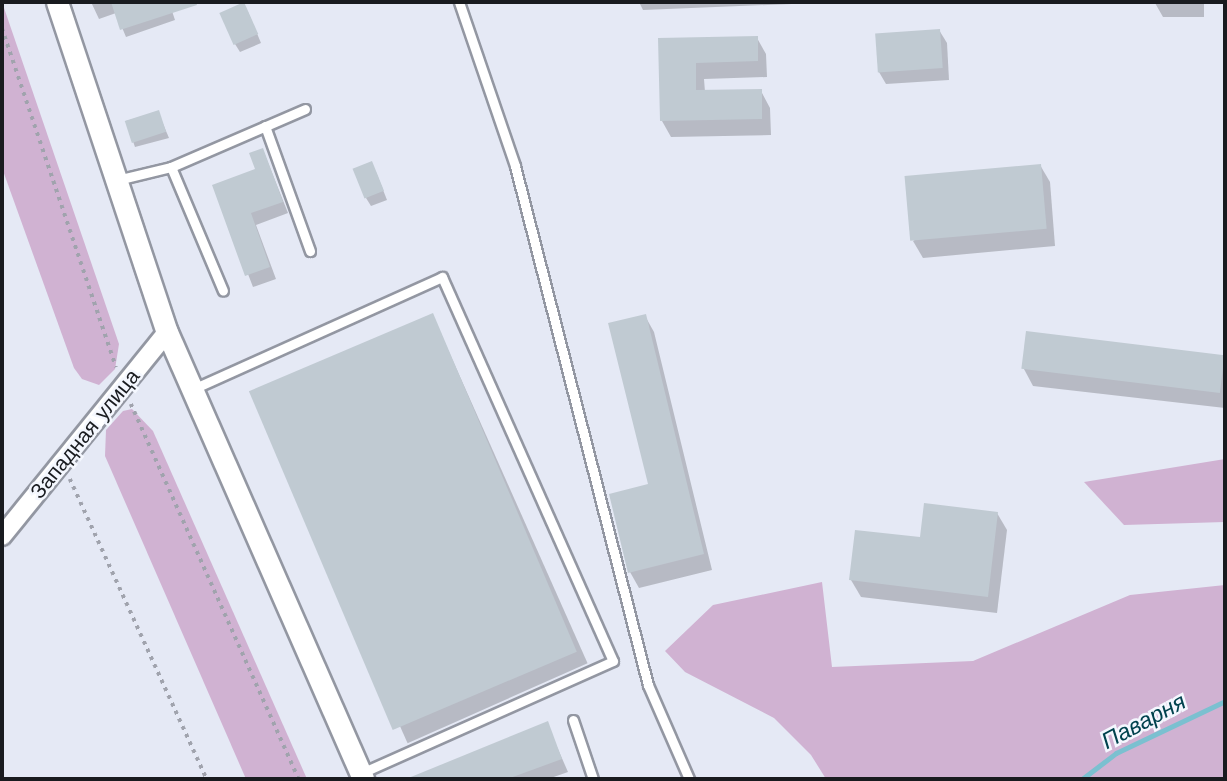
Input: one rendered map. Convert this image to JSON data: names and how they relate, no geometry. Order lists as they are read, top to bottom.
{
  "streets": {
    "street": ["Западная улица"]
  },
  "water": ["Паварня"]
}
